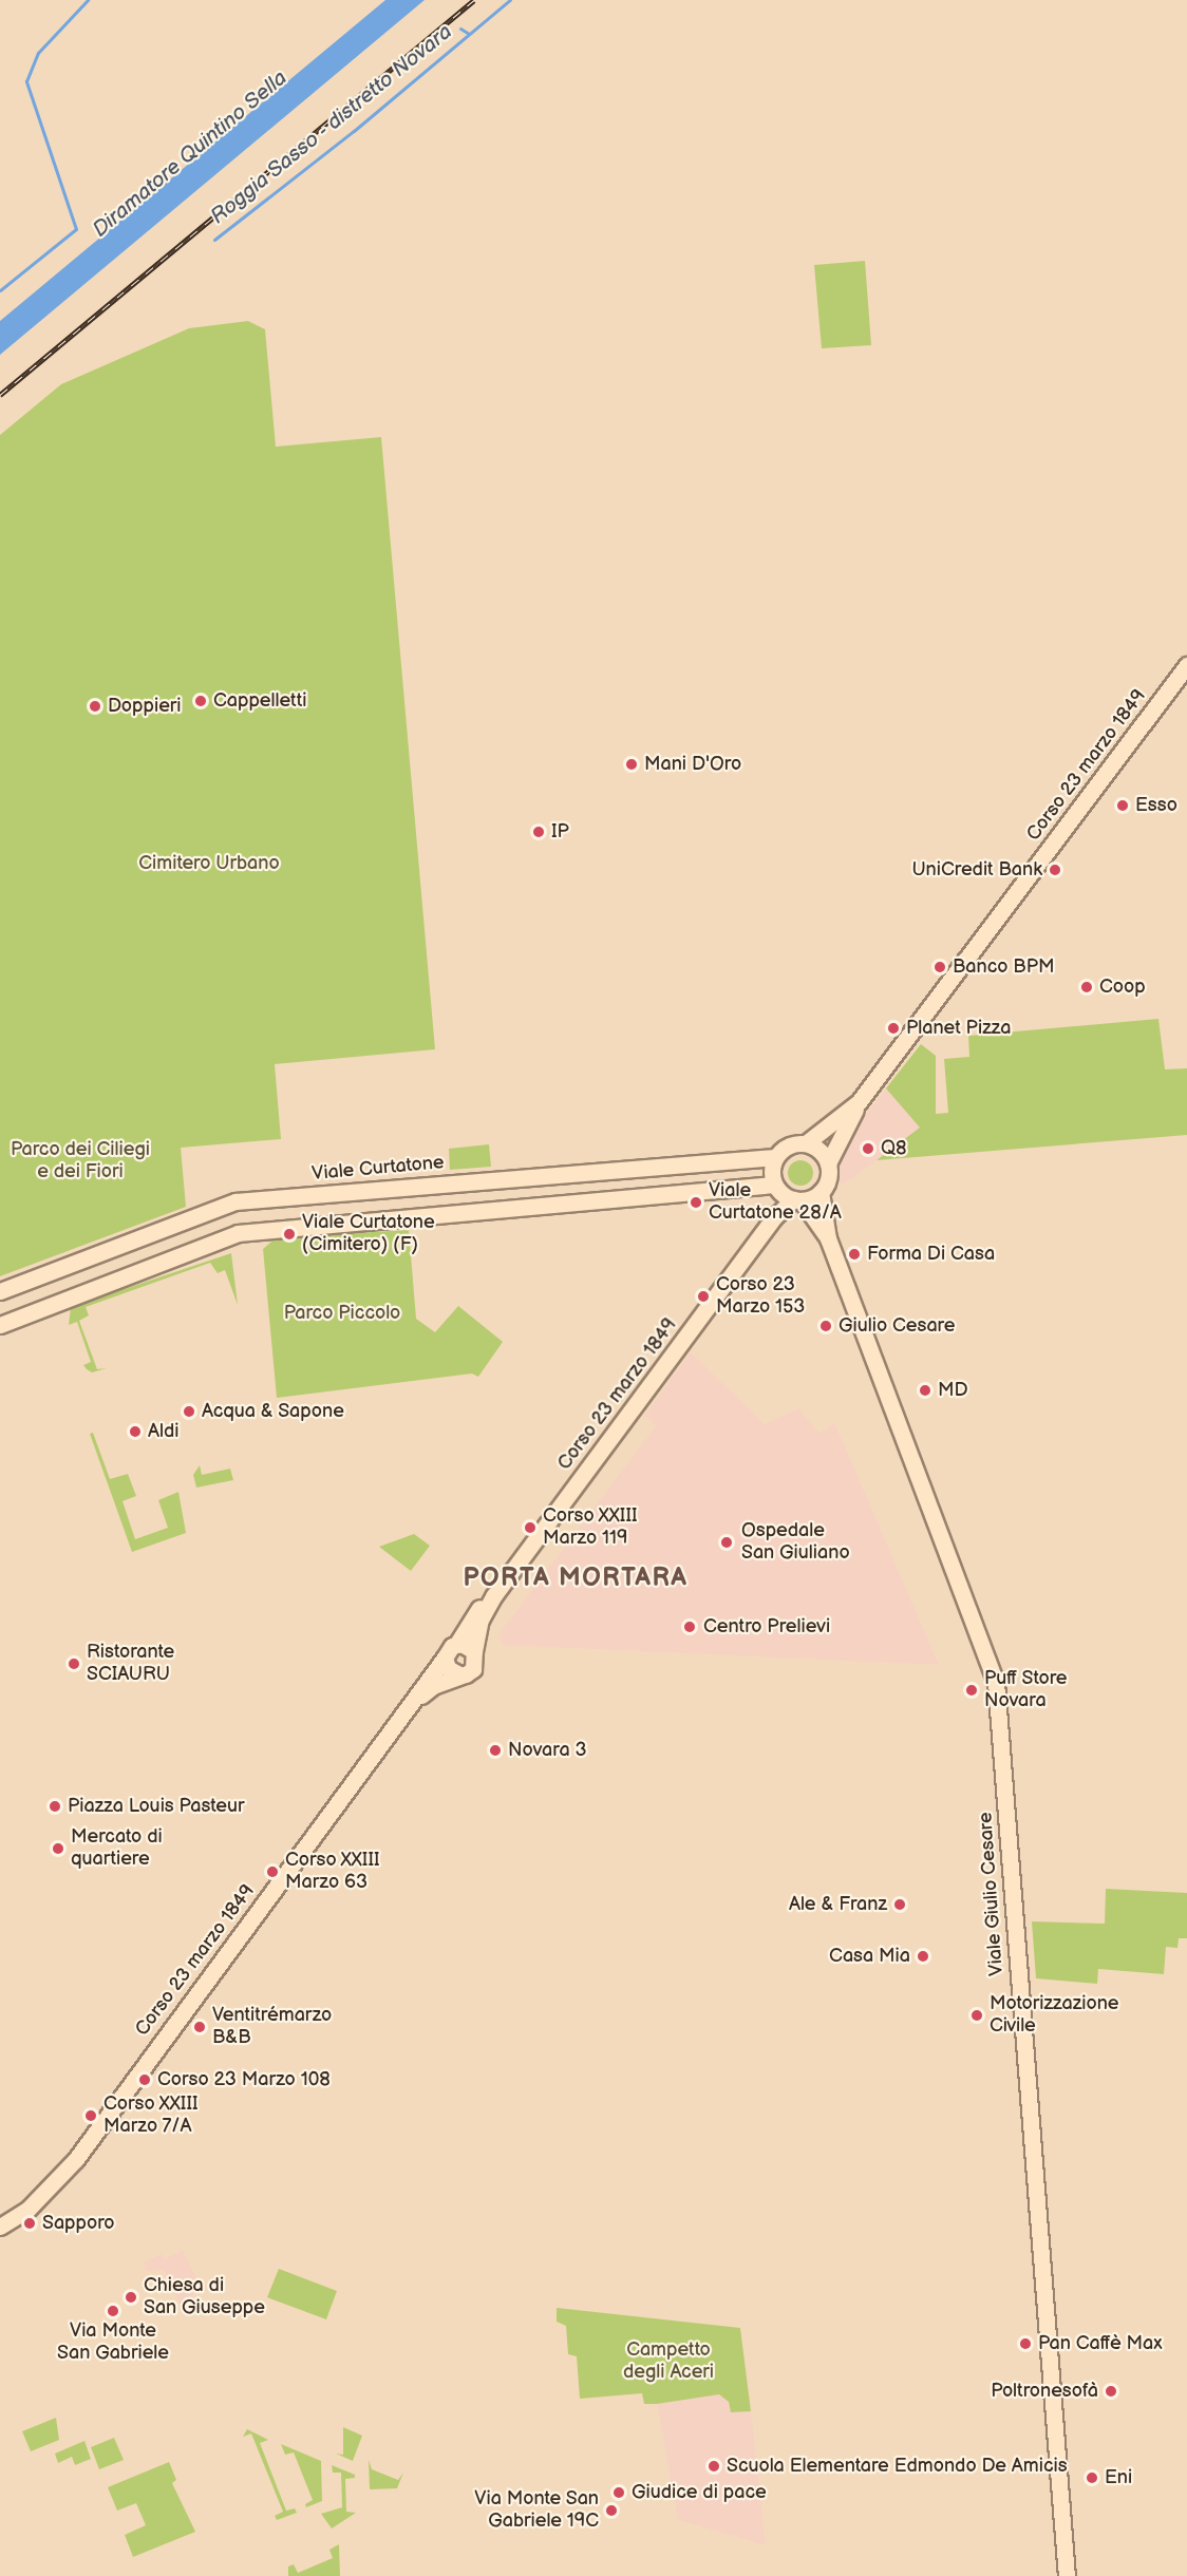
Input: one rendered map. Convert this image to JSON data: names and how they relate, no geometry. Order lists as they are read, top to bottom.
{
  "streets": {
    "main road": ["Corso 23 marzo 1849", "Viale Curtatone", "Viale Giulio Cesare"]
  },
  "crossings": [
    ["Corso 23 marzo 1849", "Viale Curtatone"],
    ["Corso 23 marzo 1849", "Viale Giulio Cesare"],
    ["Viale Curtatone", "Viale Giulio Cesare"]
  ],
  "districts": ["PORTA MORTARA"],
  "water": ["Roggia Sasso - distretto Novara", "Diramatore Quintino Sella"],
  "parks": [
    "Cimitero Urbano",
    "Parco dei Ciliegi e dei Fiori",
    "Parco Piccolo",
    "Campetto degli Aceri"
  ],
  "places": [
    "Cappelletti",
    "Doppieri",
    "Mani D'Oro",
    "Esso",
    "IP",
    "UniCredit Bank",
    "Banco BPM",
    "Coop",
    "Planet Pizza",
    "Q8",
    "Viale Curtatone 28/A",
    "Viale Curtatone (Cimitero) (F)",
    "Forma Di Casa",
    "Corso 23 Marzo 153",
    "Giulio Cesare",
    "MD",
    "Acqua & Sapone",
    "Aldi",
    "Corso XXIII Marzo 119",
    "Ospedale San Giuliano",
    "Centro Prelievi",
    "Ristorante SCIAURU",
    "Puff Store Novara",
    "Novara 3",
    "Piazza Louis Pasteur",
    "Mercato di quartiere",
    "Corso XXIII Marzo 63",
    "Ale & Franz",
    "Casa Mia",
    "Motorizzazione Civile",
    "Ventitrémarzo B&B",
    "Corso 23 Marzo 108",
    "Corso XXIII Marzo 7/A",
    "Sapporo",
    "Chiesa di San Giuseppe",
    "Via Monte San Gabriele",
    "Pan Caffè Max",
    "Poltronesofà",
    "Scuola Elementare Edmondo De Amicis",
    "Eni",
    "Giudice di pace",
    "Via Monte San Gabriele 19C"
  ]
}
